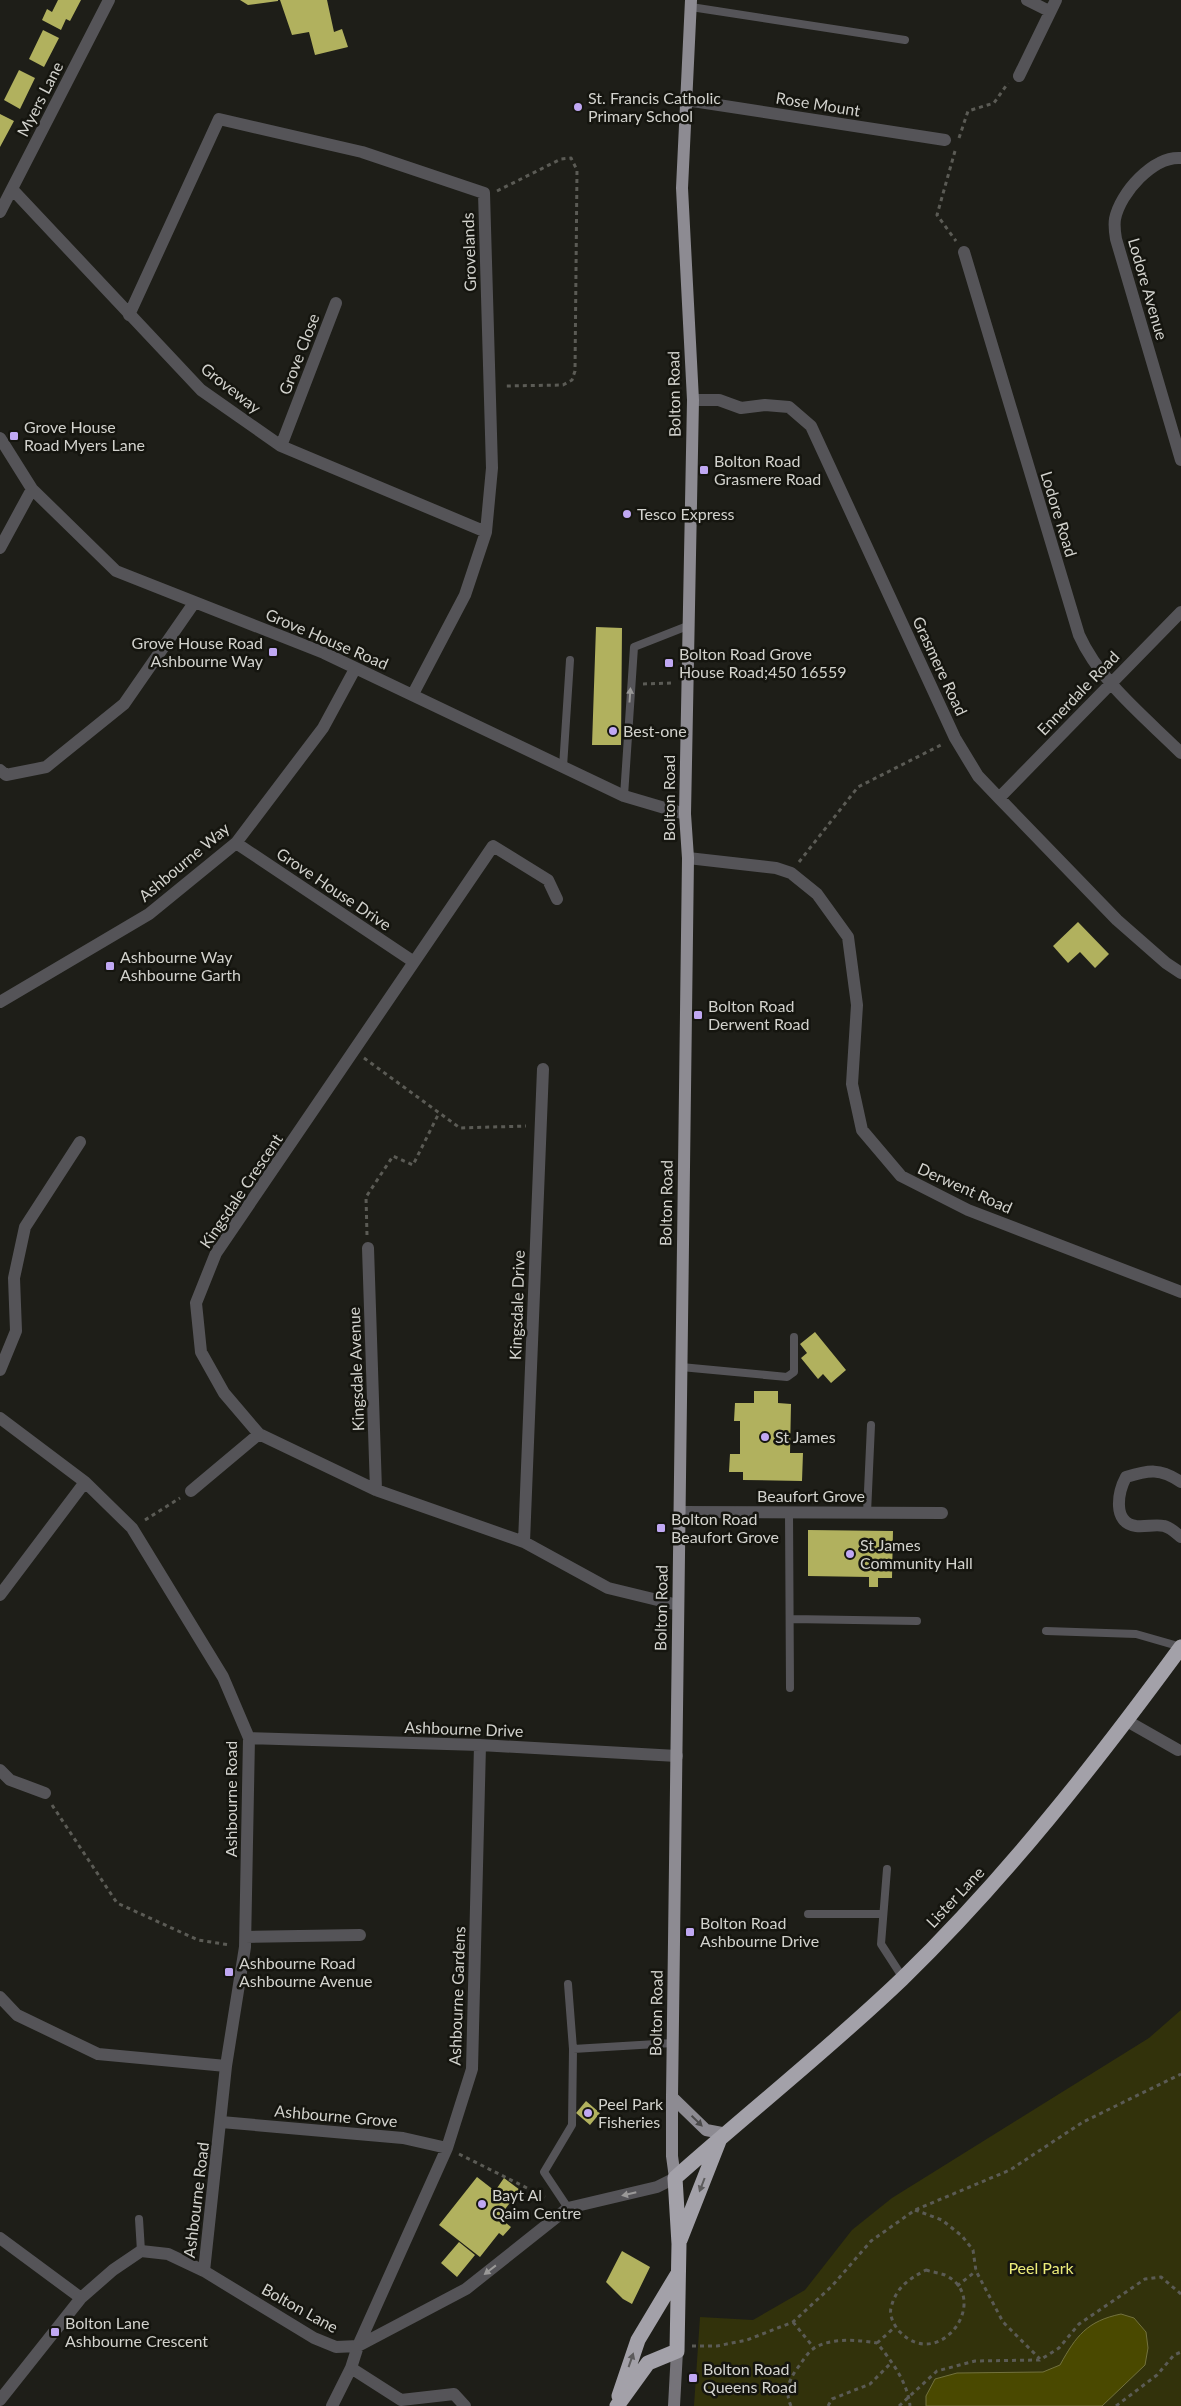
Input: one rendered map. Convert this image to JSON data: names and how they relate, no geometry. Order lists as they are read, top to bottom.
{
  "streets": {
    "highway": ["Bolton Road", "Lister Lane"],
    "street": [
      "Myers Lane",
      "Rose Mount",
      "Grovelands",
      "Lodore Avenue",
      "Grove Close",
      "Groveway",
      "Lodore Road",
      "Grove House Road",
      "Grasmere Road",
      "Ennerdale Road",
      "Ashbourne Way",
      "Grove House Drive",
      "Derwent Road",
      "Kingsdale Crescent",
      "Kingsdale Drive",
      "Kingsdale Avenue",
      "Beaufort Grove",
      "Ashbourne Drive",
      "Ashbourne Road",
      "Ashbourne Gardens",
      "Ashbourne Grove",
      "Bolton Lane"
    ]
  },
  "crossings": [
    ["Myers Lane", "Groveway"],
    ["Rose Mount", "Bolton Road"],
    ["Grovelands", "Groveway"],
    ["Grovelands", "Grove House Road"],
    ["Grove Close", "Groveway"],
    ["Bolton Road", "Grove House Road"],
    ["Bolton Road", "Grasmere Road"],
    ["Bolton Road", "Derwent Road"],
    ["Bolton Road", "Kingsdale Crescent"],
    ["Bolton Road", "Beaufort Grove"],
    ["Bolton Road", "Ashbourne Drive"],
    ["Bolton Road", "Lister Lane"],
    ["Bolton Road", "Bolton Lane"],
    ["Lodore Road", "Ennerdale Road"],
    ["Grove House Road", "Ashbourne Way"],
    ["Grasmere Road", "Ennerdale Road"],
    ["Ashbourne Way", "Grove House Drive"],
    ["Grove House Drive", "Kingsdale Crescent"],
    ["Kingsdale Crescent", "Kingsdale Drive"],
    ["Kingsdale Crescent", "Kingsdale Avenue"],
    ["Ashbourne Drive", "Ashbourne Road"],
    ["Ashbourne Drive", "Ashbourne Gardens"],
    ["Ashbourne Road", "Ashbourne Grove"],
    ["Ashbourne Road", "Bolton Lane"],
    ["Lister Lane", "Bolton Lane"],
    ["Ashbourne Gardens", "Ashbourne Grove"],
    ["Ashbourne Gardens", "Bolton Lane"]
  ],
  "one_way": ["Bolton Lane"],
  "parks": ["Peel Park"],
  "places": {
    "other": [
      "St. Francis Catholic Primary School",
      "Tesco Express",
      "Best-one",
      "St James",
      "St James Community Hall",
      "Peel Park Fisheries",
      "Bayt Al Qaim Centre"
    ],
    "transit": [
      "Grove House Road Myers Lane",
      "Bolton Road Grasmere Road",
      "Grove House Road Ashbourne Way",
      "Bolton Road Grove House Road;450 16559",
      "Ashbourne Way Ashbourne Garth",
      "Bolton Road Derwent Road",
      "Bolton Road Beaufort Grove",
      "Bolton Road Ashbourne Drive",
      "Ashbourne Road Ashbourne Avenue",
      "Bolton Lane Ashbourne Crescent",
      "Bolton Road Queens Road"
    ]
  }
}
